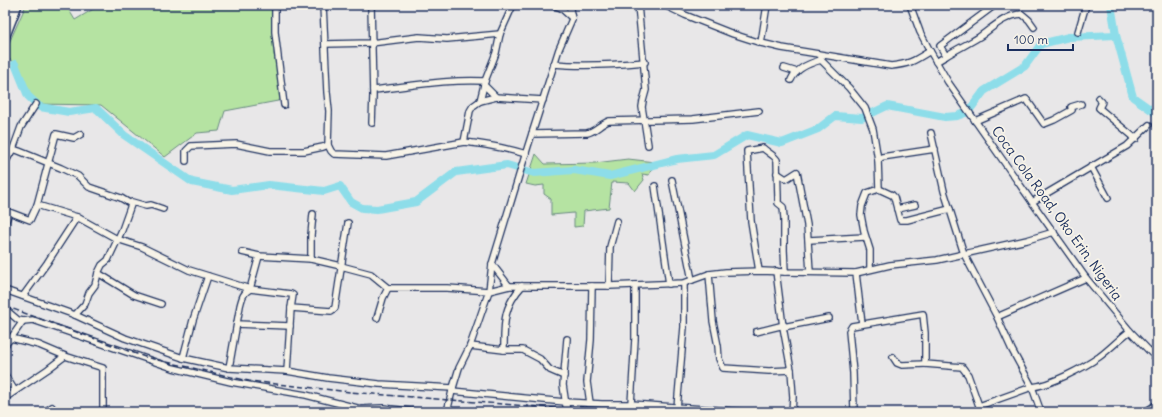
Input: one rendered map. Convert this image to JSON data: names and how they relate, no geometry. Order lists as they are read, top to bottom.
{
  "streets": {
    "street": ["Coca Cola Road, Oko Erin, Nigeria"]
  },
  "scale_bar": "100 m"
}
